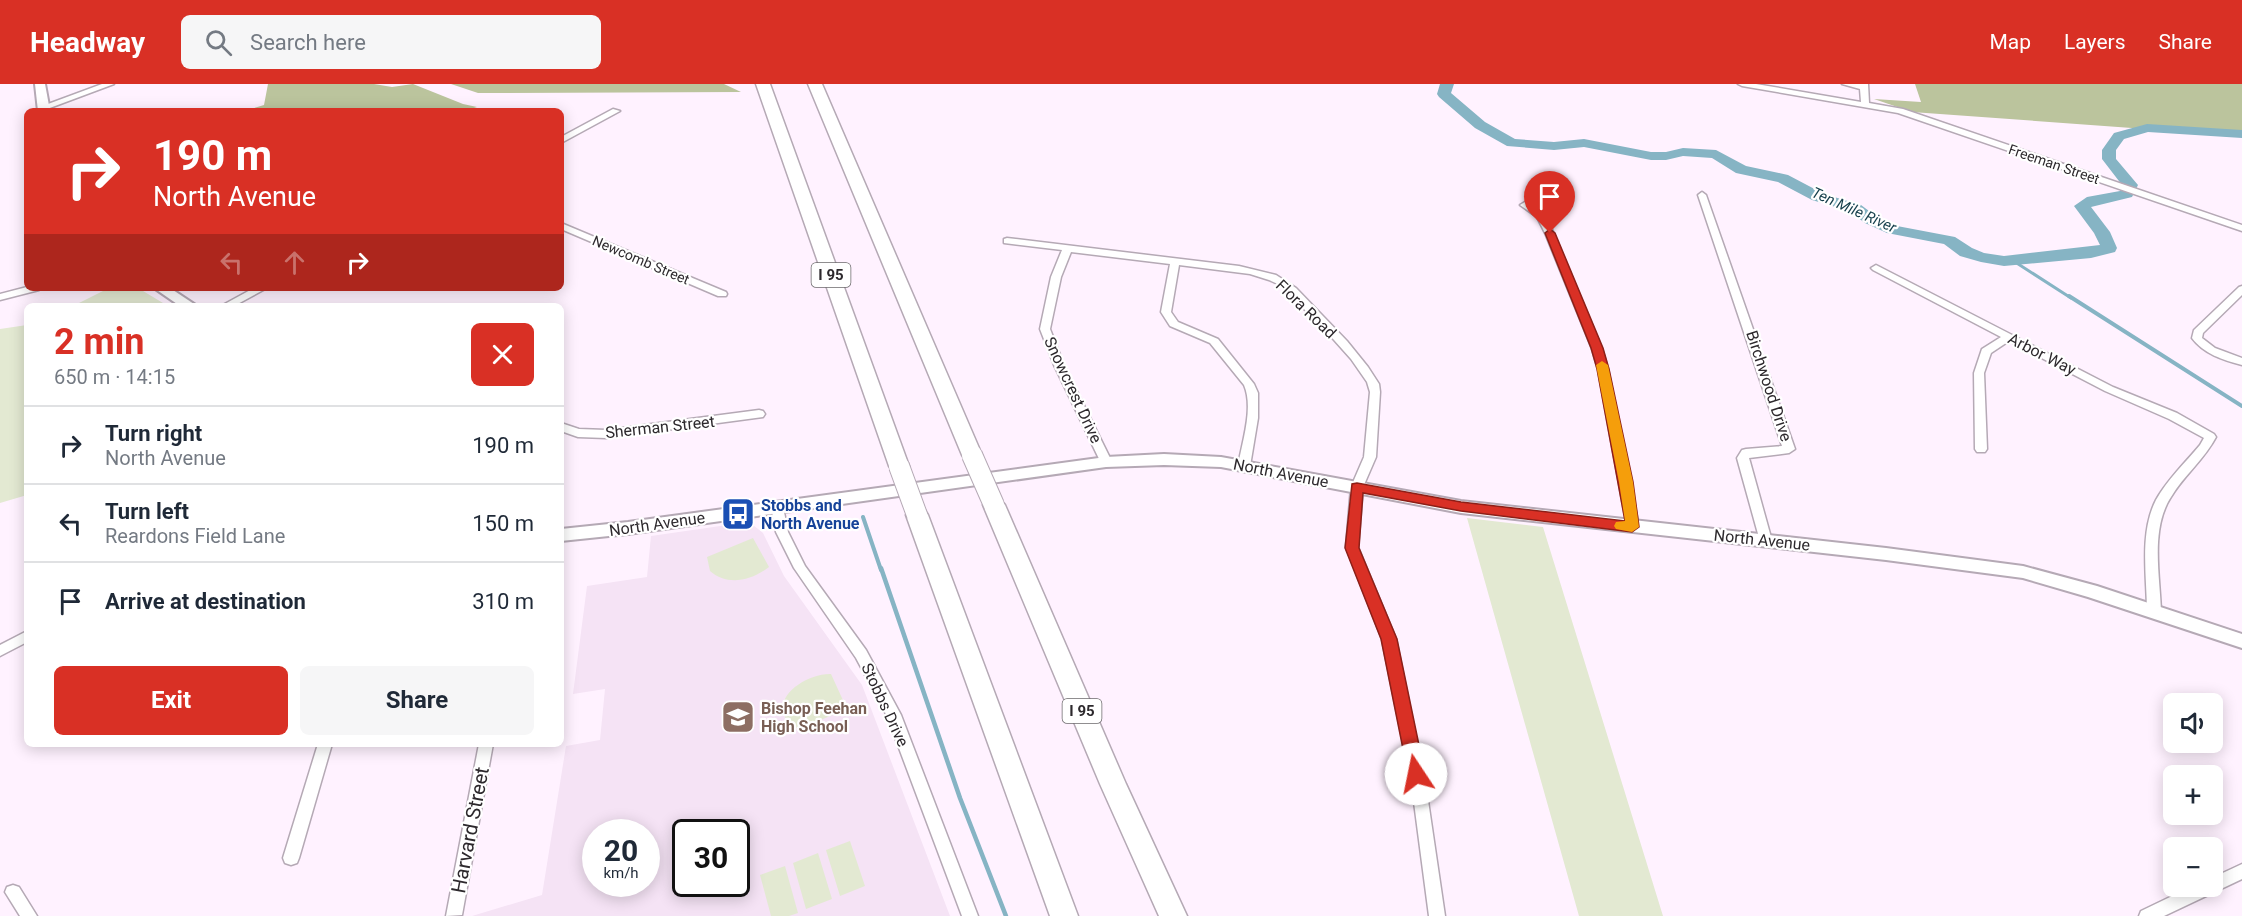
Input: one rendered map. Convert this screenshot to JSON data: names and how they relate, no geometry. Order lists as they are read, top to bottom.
{
  "streets": {
    "highway": ["I 95"],
    "main road": ["North Avenue"],
    "street": [
      "Freeman Street",
      "Newcomb Street",
      "Flora Road",
      "Arbor Way",
      "Birchwood Drive",
      "Snowcrest Drive",
      "Sherman Street",
      "Stobbs Drive",
      "Harvard Street"
    ]
  },
  "crossings": [
    ["Flora Road", "Snowcrest Drive"],
    ["Flora Road", "North Avenue"],
    ["Arbor Way", "North Avenue"],
    ["Birchwood Drive", "North Avenue"],
    ["Snowcrest Drive", "North Avenue"],
    ["North Avenue", "Stobbs Drive"]
  ],
  "water": ["Ten Mile River"],
  "places": {
    "bus stop": ["Stobbs and North Avenue"],
    "school or university": ["Bishop Feehan High School"]
  },
  "page": {
    "header": "Headway",
    "search": "Search here",
    "nav": ["Map", "Layers", "Share"],
    "turn": ["190 m", "North Avenue"],
    "heading": ["2 min", "650 m · 14:15"],
    "list": [
      {
        "name": "Turn right",
        "note": "North Avenue",
        "value": "190 m"
      },
      {
        "name": "Turn left",
        "note": "Reardons Field Lane",
        "value": "150 m"
      },
      {
        "name": "Arrive at destination",
        "value": "310 m"
      }
    ],
    "buttons": ["Exit", "Share"],
    "map_buttons": ["+", "−"],
    "speed": "20 km/h",
    "limit": "30"
  }
}
